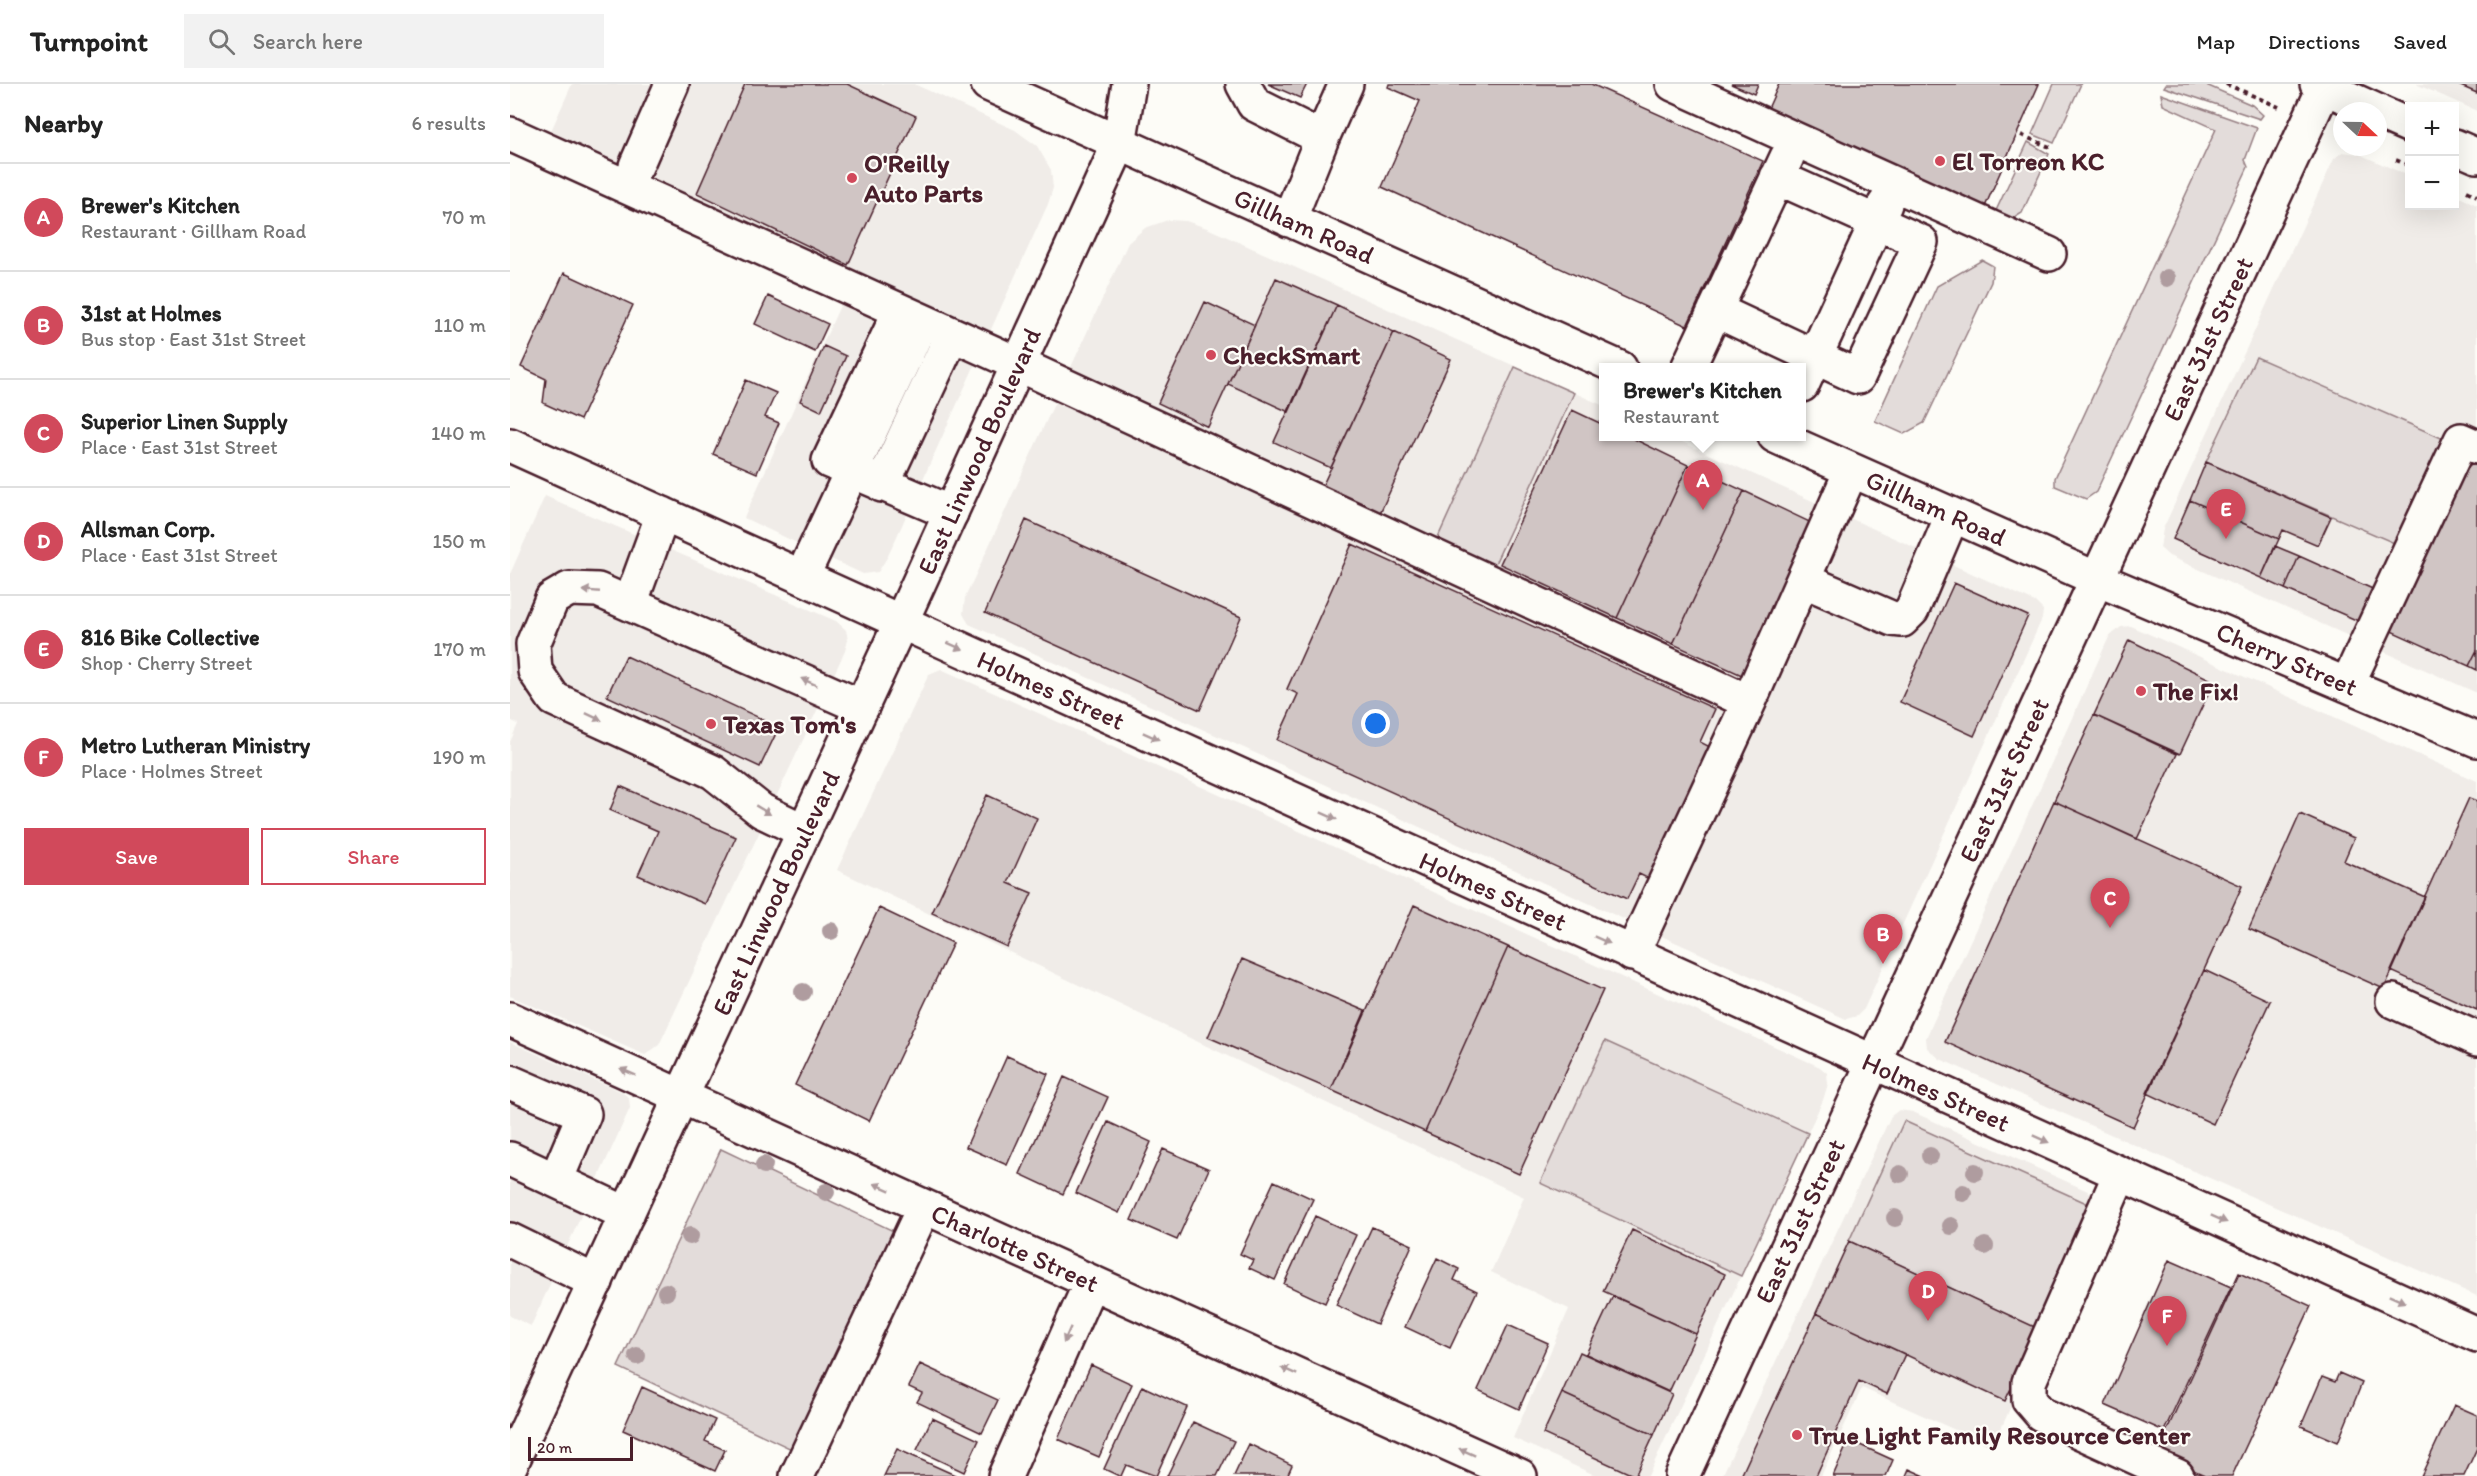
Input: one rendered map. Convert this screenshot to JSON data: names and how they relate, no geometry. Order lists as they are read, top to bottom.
{
  "streets": {
    "street": [
      "Gillham Road",
      "East 31st Street",
      "East Linwood Boulevard",
      "Cherry Street",
      "Holmes Street",
      "Charlotte Street"
    ]
  },
  "crossings": [
    ["Gillham Road", "East 31st Street"],
    ["Gillham Road", "East Linwood Boulevard"],
    ["Gillham Road", "Cherry Street"],
    ["East 31st Street", "Cherry Street"],
    ["East 31st Street", "Holmes Street"],
    ["East Linwood Boulevard", "Holmes Street"],
    ["East Linwood Boulevard", "Charlotte Street"]
  ],
  "one_way": ["Charlotte Street"],
  "places": [
    "El Torreon KC",
    "O'Reilly Auto Parts",
    "CheckSmart",
    "The Fix!",
    "Texas Tom's",
    "True Light Family Resource Center"
  ],
  "scale_bar": "20 m",
  "north": "right",
  "page": {
    "header": "Turnpoint",
    "search": "Search here",
    "nav": ["Map", "Directions", "Saved"],
    "heading": ["Nearby", "6 results"],
    "map_buttons": ["+", "−"],
    "list": [
      {
        "mark": "A",
        "name": "Brewer's Kitchen",
        "note": "Restaurant · Gillham Road",
        "value": "70 m"
      },
      {
        "mark": "B",
        "name": "31st at Holmes",
        "note": "Bus stop · East 31st Street",
        "value": "110 m"
      },
      {
        "mark": "C",
        "name": "Superior Linen Supply",
        "note": "Place · East 31st Street",
        "value": "140 m"
      },
      {
        "mark": "D",
        "name": "Allsman Corp.",
        "note": "Place · East 31st Street",
        "value": "150 m"
      },
      {
        "mark": "E",
        "name": "816 Bike Collective",
        "note": "Shop · Cherry Street",
        "value": "170 m"
      },
      {
        "mark": "F",
        "name": "Metro Lutheran Ministry",
        "note": "Place · Holmes Street",
        "value": "190 m"
      }
    ],
    "popup": ["Brewer's Kitchen", "Restaurant"],
    "pins": [
      "A",
      "E",
      "C",
      "B",
      "D",
      "F"
    ],
    "buttons": ["Save", "Share"],
    "scale": "20 m"
  }
}
